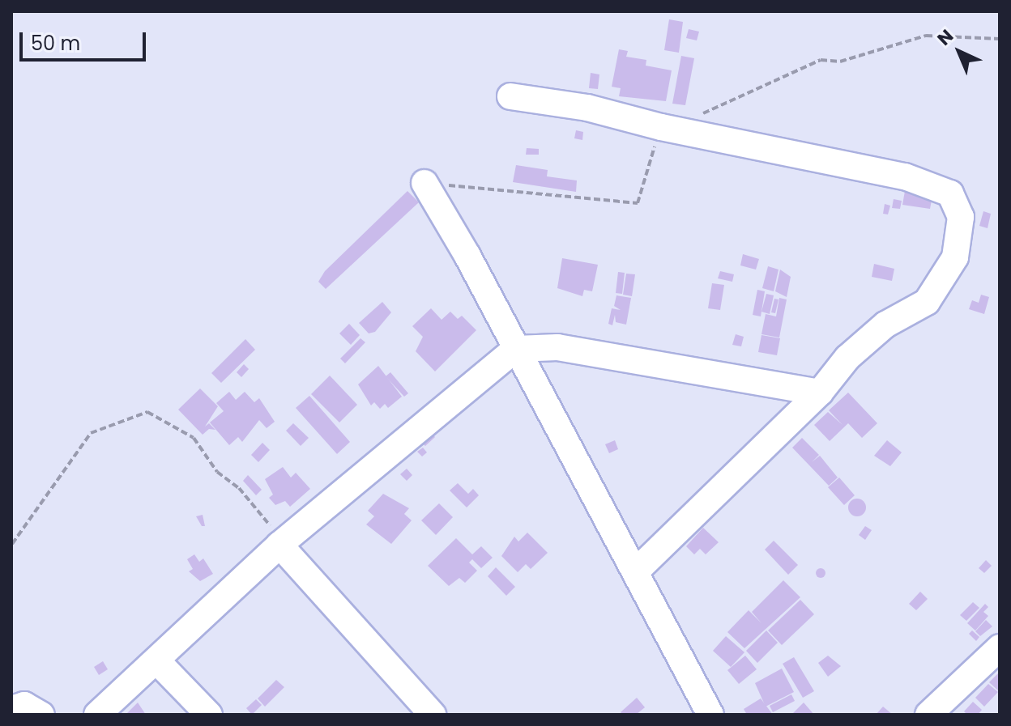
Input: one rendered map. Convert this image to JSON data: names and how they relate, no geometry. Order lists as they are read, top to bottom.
{
  "scale_bar": "50 m",
  "north": "top left"
}
